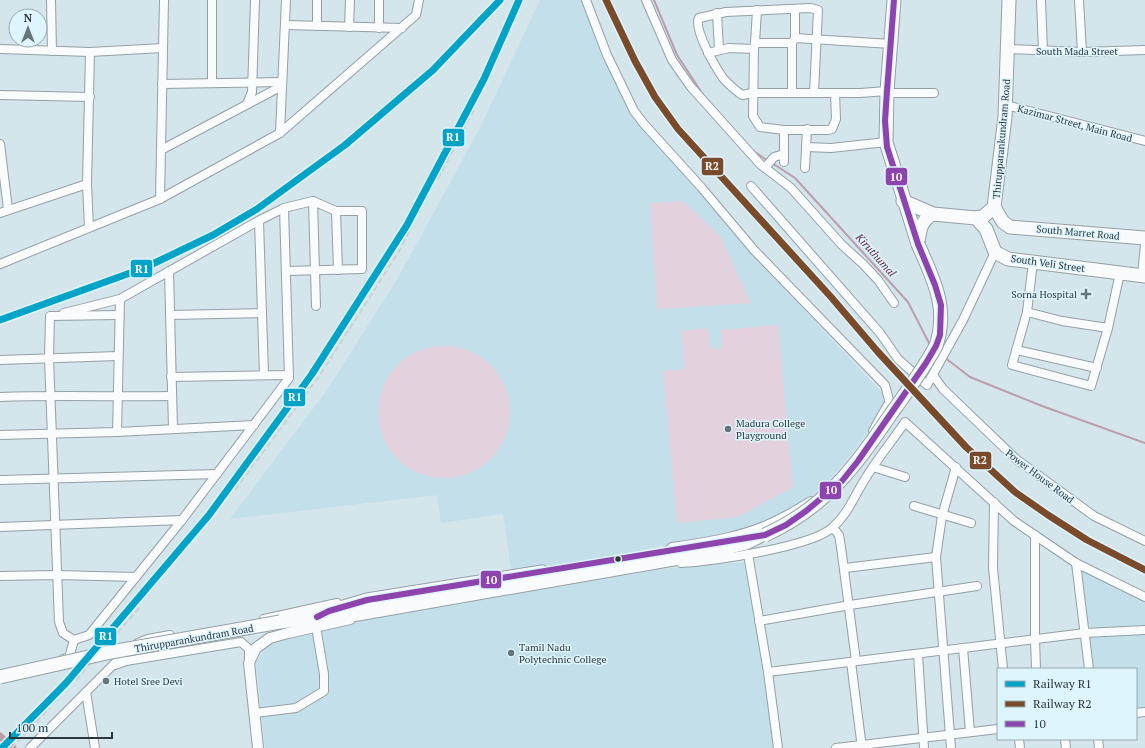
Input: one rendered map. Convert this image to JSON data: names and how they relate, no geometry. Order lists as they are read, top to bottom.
{
  "streets": {
    "main road": ["Thirupparankundram Road", "South Marret Road", "South Veli Street"],
    "street": ["South Mada Street", "Kazimar Street, Main Road", "Power House Road"]
  },
  "crossings": [
    ["South Mada Street", "Thirupparankundram Road"],
    ["Kazimar Street, Main Road", "Thirupparankundram Road"]
  ],
  "water": ["Kiruthumal"],
  "places": {
    "health": ["Sorna Hospital"],
    "other": ["Madura College Playground", "Tamil Nadu Polytechnic College", "Hotel Sree Devi"]
  },
  "lines": ["rail line R1", "rail line R2", "transit line 10"],
  "legend": ["Railway R1", "Railway R2", "10"],
  "scale_bar": "100 m",
  "north": "top"
}
